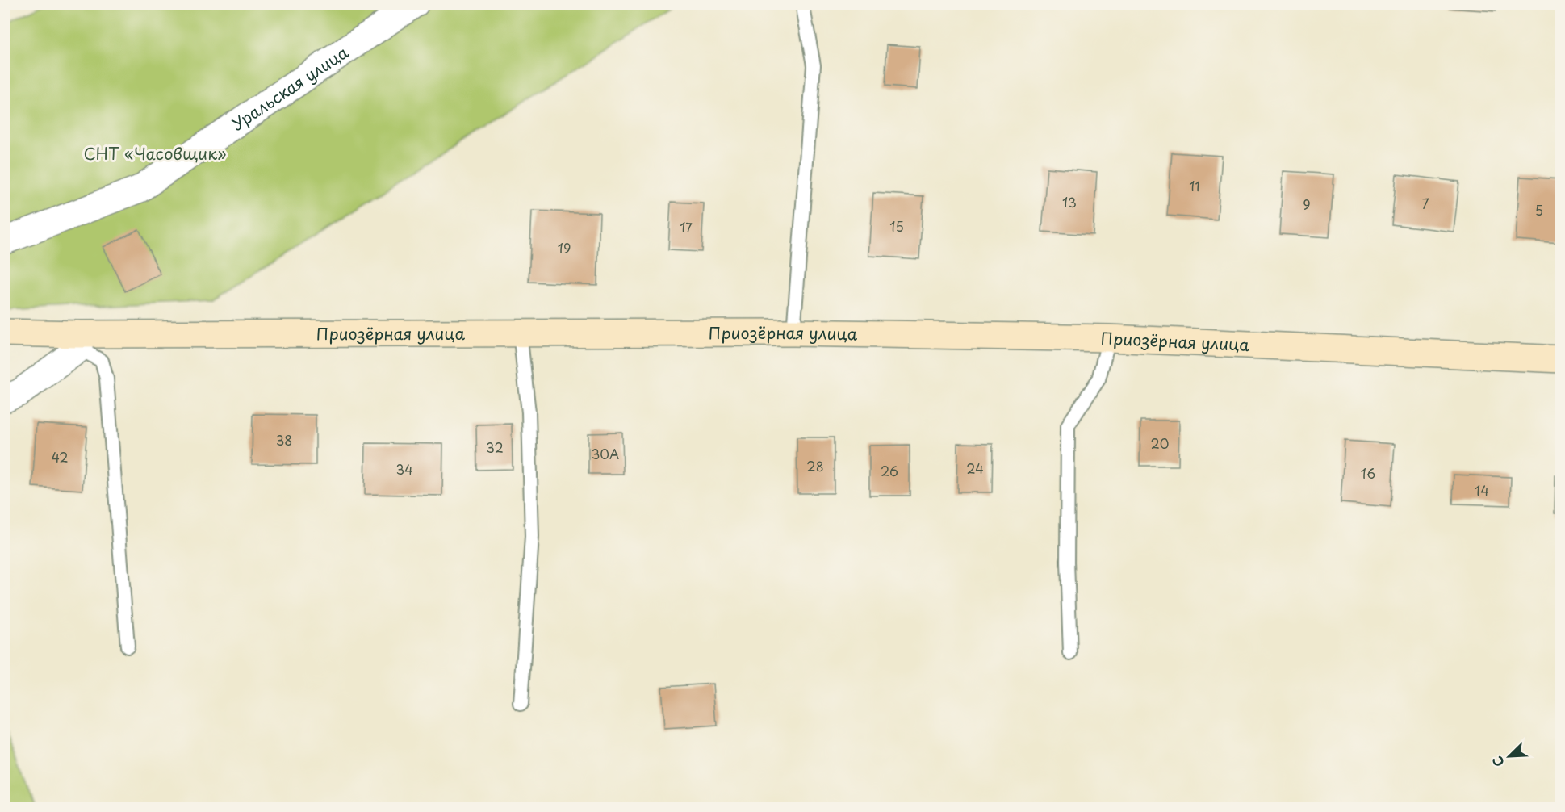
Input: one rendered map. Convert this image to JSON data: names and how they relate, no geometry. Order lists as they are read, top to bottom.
{
  "streets": {
    "street": ["Уральская улица", "Приозёрная улица"]
  },
  "parks": ["СНТ «Часовщик»"],
  "house_numbers": [
    "11",
    "13",
    "7",
    "9",
    "5",
    "15",
    "17",
    "19",
    "38",
    "20",
    "32",
    "30А",
    "42",
    "28",
    "24",
    "34",
    "26",
    "16",
    "14"
  ],
  "north": "bottom left"
}
